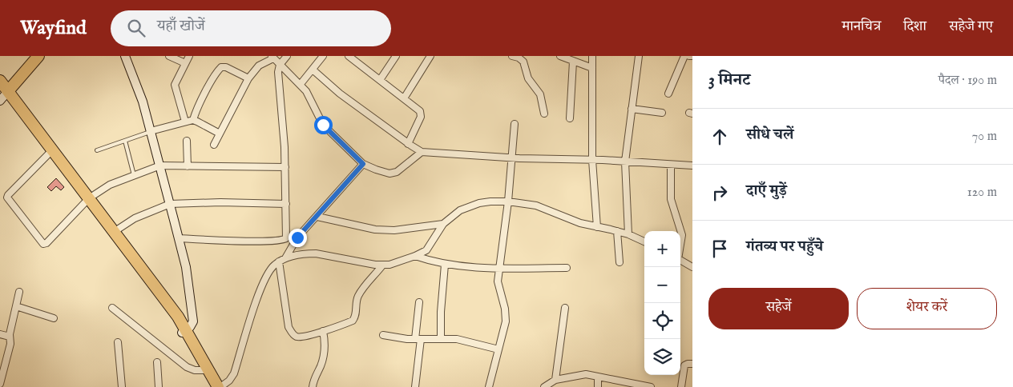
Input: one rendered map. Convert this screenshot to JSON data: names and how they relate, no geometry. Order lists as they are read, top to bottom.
{
  "page": {
    "header": "Wayfind",
    "search": "यहाँ खोजें",
    "nav": ["मानचित्र", "दिशा", "सहेजे गए"],
    "heading": ["3 मिनट", "पैदल · 190 m"],
    "list": [
      ["सीधे चलें", "70 m"],
      ["दाएँ मुड़ें", "120 m"],
      "गंतव्य पर पहुँचे"
    ],
    "map_buttons": ["+", "−"],
    "buttons": ["सहेजें", "शेयर करें"]
  }
}
